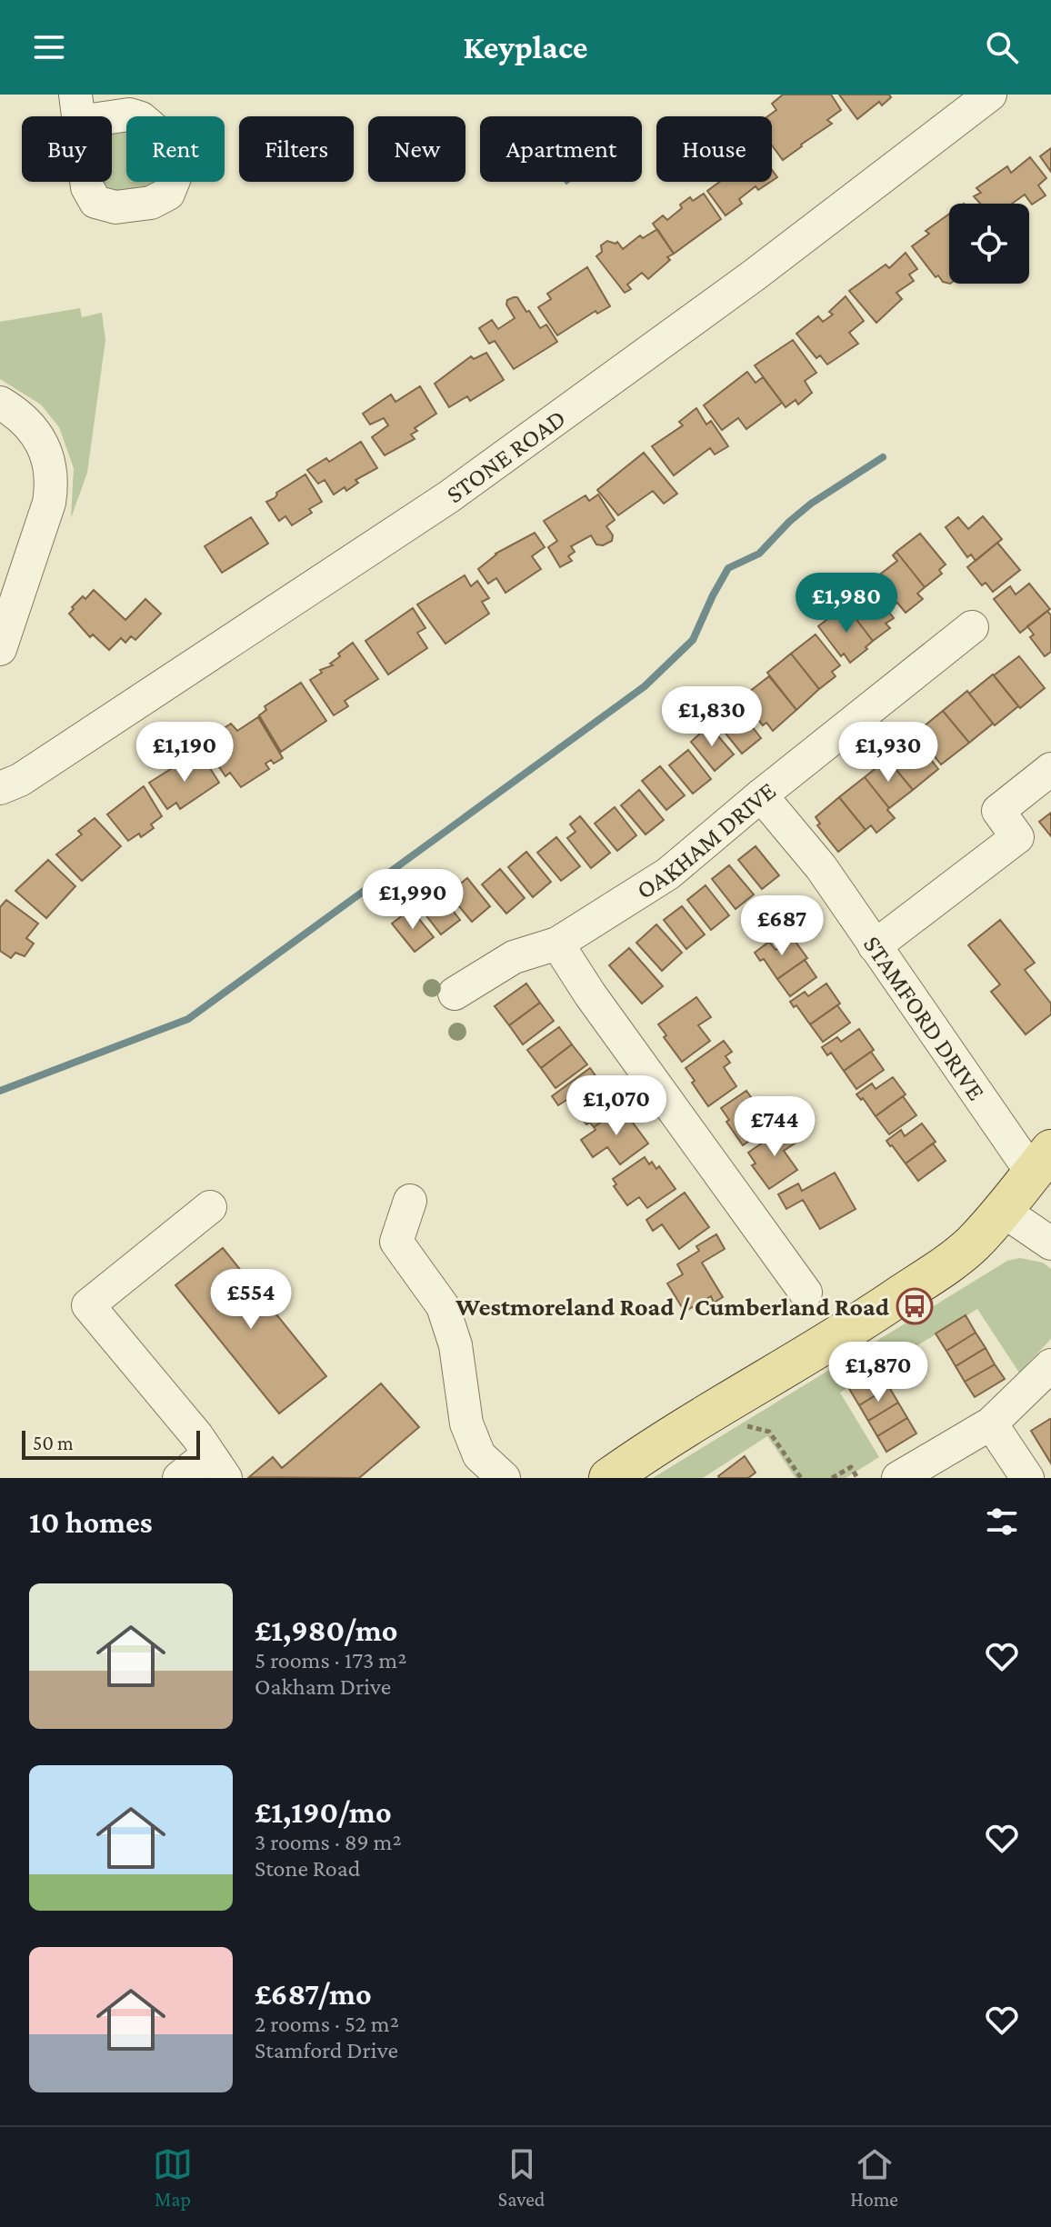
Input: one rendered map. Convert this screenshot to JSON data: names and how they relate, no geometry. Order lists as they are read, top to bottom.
{
  "streets": {
    "street": ["STONE ROAD", "OAKHAM DRIVE", "STAMFORD DRIVE"]
  },
  "crossings": [
    ["OAKHAM DRIVE", "STAMFORD DRIVE"]
  ],
  "places": {
    "bus stop": ["Westmoreland Road / Cumberland Road"]
  },
  "scale_bar": "50 m",
  "page": {
    "header": "Keyplace",
    "chip": [
      "Buy",
      "Rent",
      "Filters",
      "New",
      "Apartment",
      "House"
    ],
    "price": [
      "£1,980",
      "£1,830",
      "£1,190",
      "£1,930",
      "£1,990",
      "£687",
      "£1,070",
      "£744",
      "£554",
      "£1,870"
    ],
    "scale": "50 m",
    "heading": "10 homes",
    "list": [
      {
        "name": "£1,980/mo",
        "note": "5 rooms · 173 m² · Oakham Drive"
      },
      {
        "name": "£1,190/mo",
        "note": "3 rooms · 89 m² · Stone Road"
      },
      {
        "name": "£687/mo",
        "note": "2 rooms · 52 m² · Stamford Drive"
      }
    ],
    "tabs": ["Map", "Saved", "Home"]
  }
}
